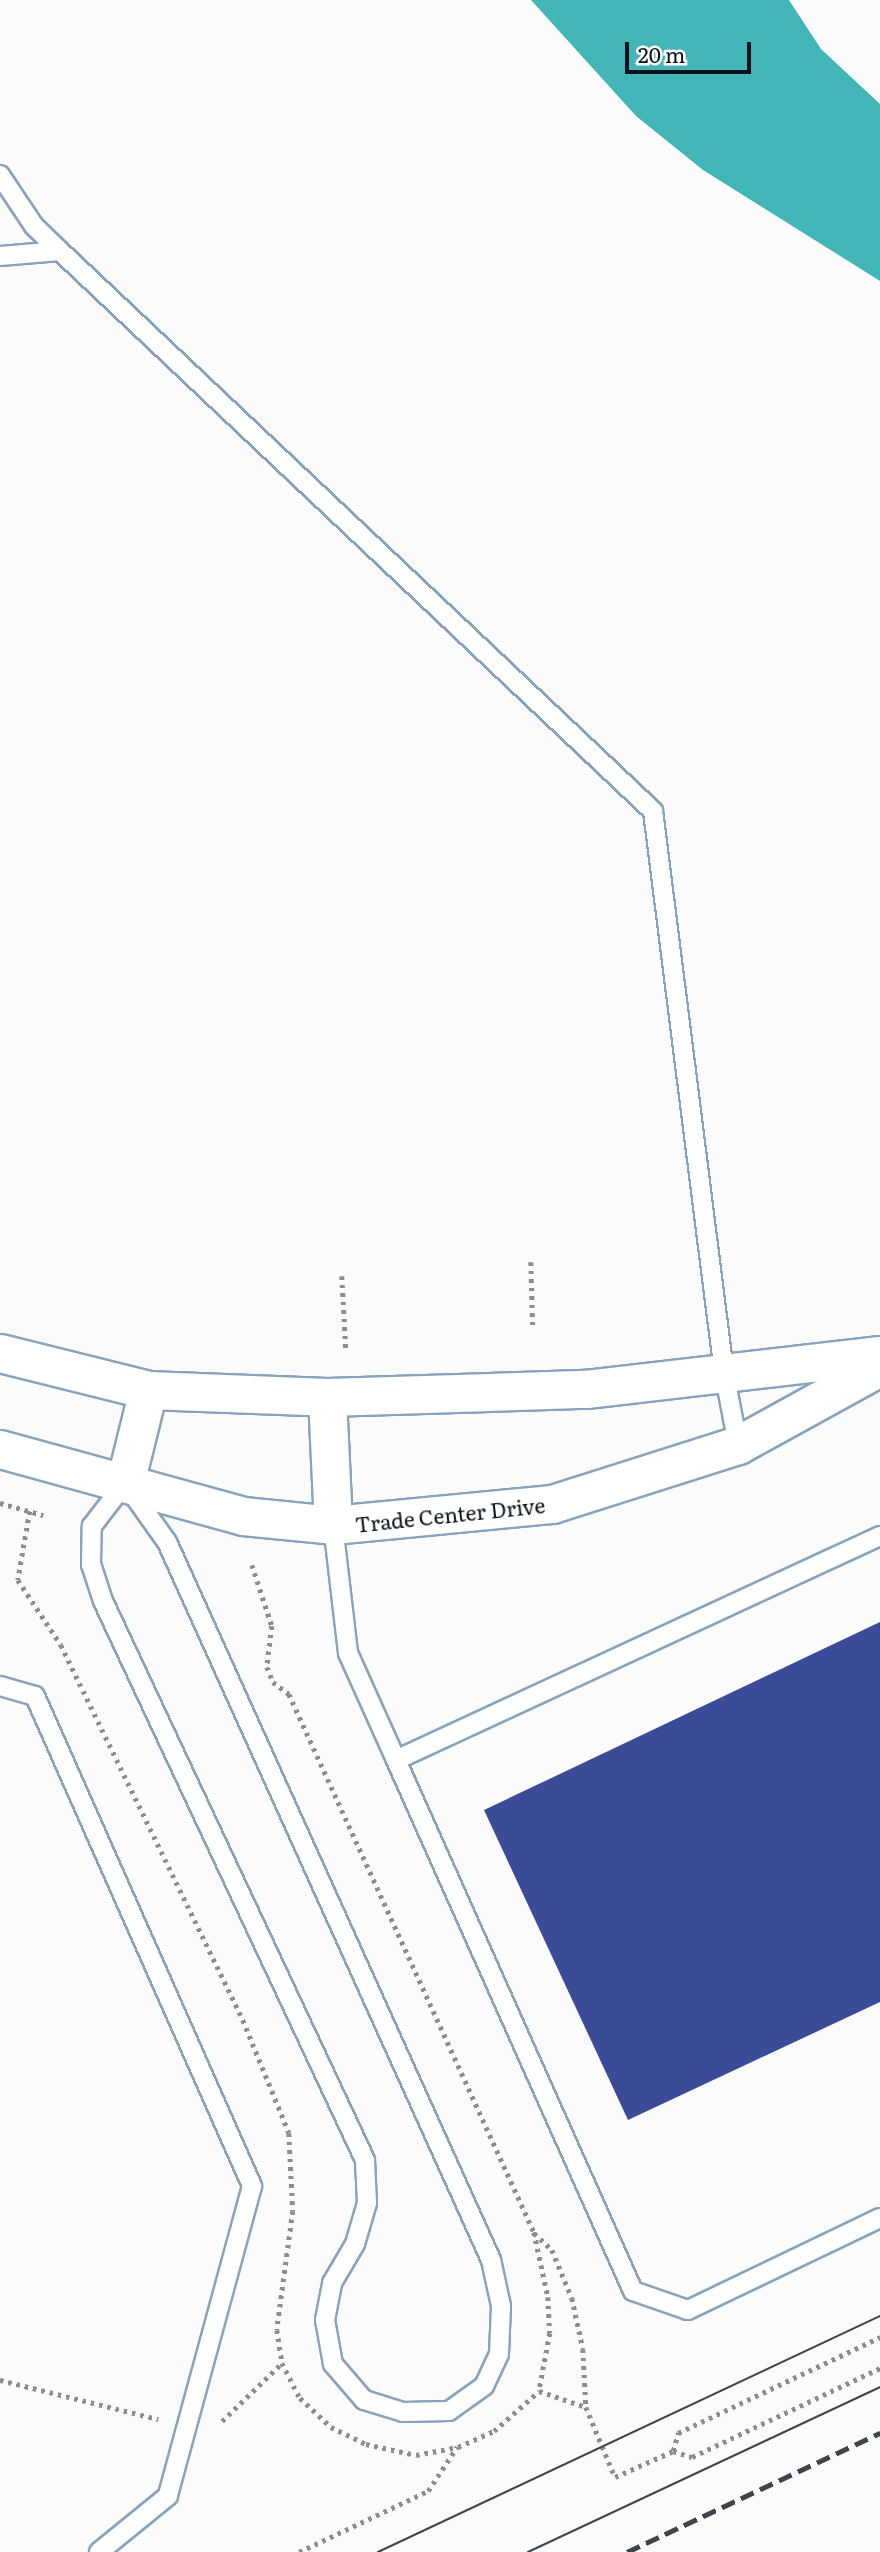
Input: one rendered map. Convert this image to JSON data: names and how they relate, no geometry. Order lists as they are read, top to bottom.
{
  "streets": {
    "street": ["Trade Center Drive"]
  },
  "scale_bar": "20 m"
}
